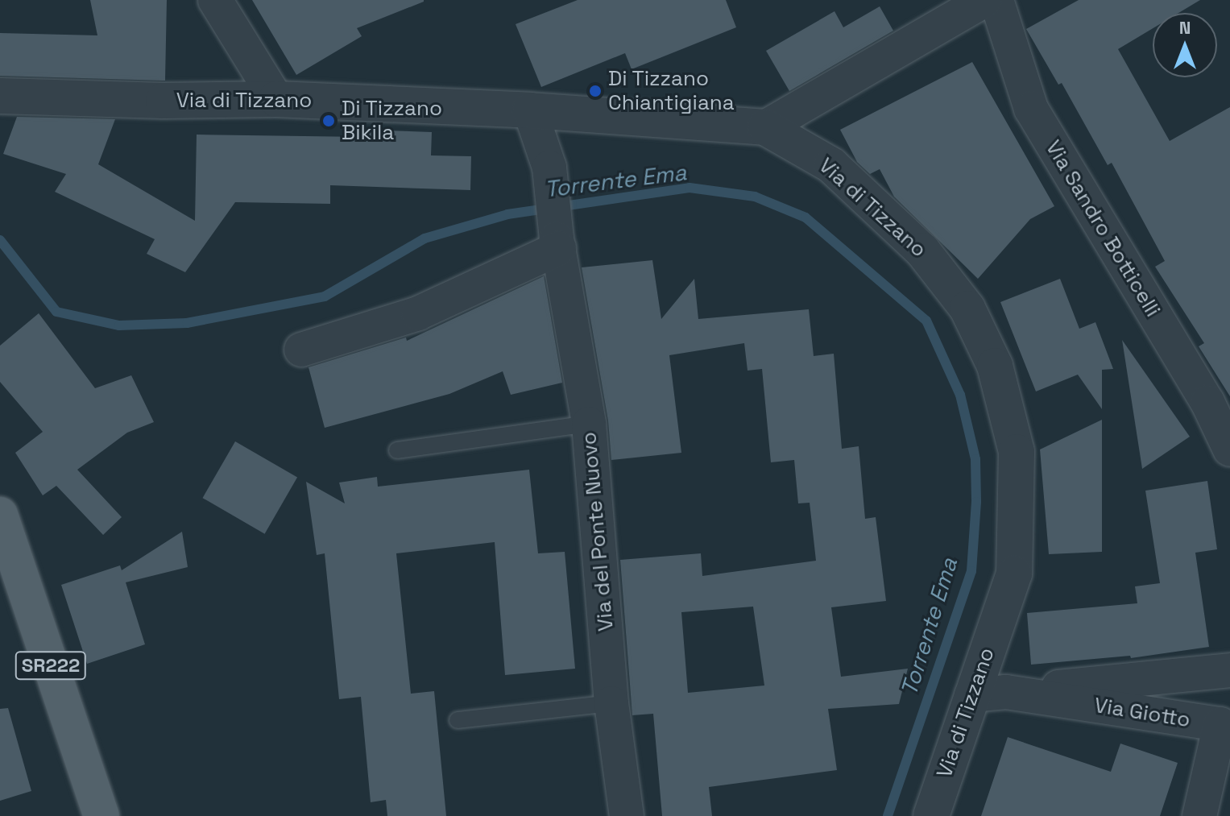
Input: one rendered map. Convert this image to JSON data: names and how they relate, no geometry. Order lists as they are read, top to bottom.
{
  "streets": {
    "main road": ["SR222"],
    "street": [
      "Via di Tizzano",
      "Via Sandro Botticelli",
      "Via del Ponte Nuovo",
      "Via Giotto"
    ]
  },
  "crossings": [
    ["Via di Tizzano", "Via del Ponte Nuovo"],
    ["Via di Tizzano", "Via Giotto"]
  ],
  "water": ["Torrente Ema"],
  "places": ["Di Tizzano Chiantigiana", "Di Tizzano Bikila"],
  "north": "top"
}
